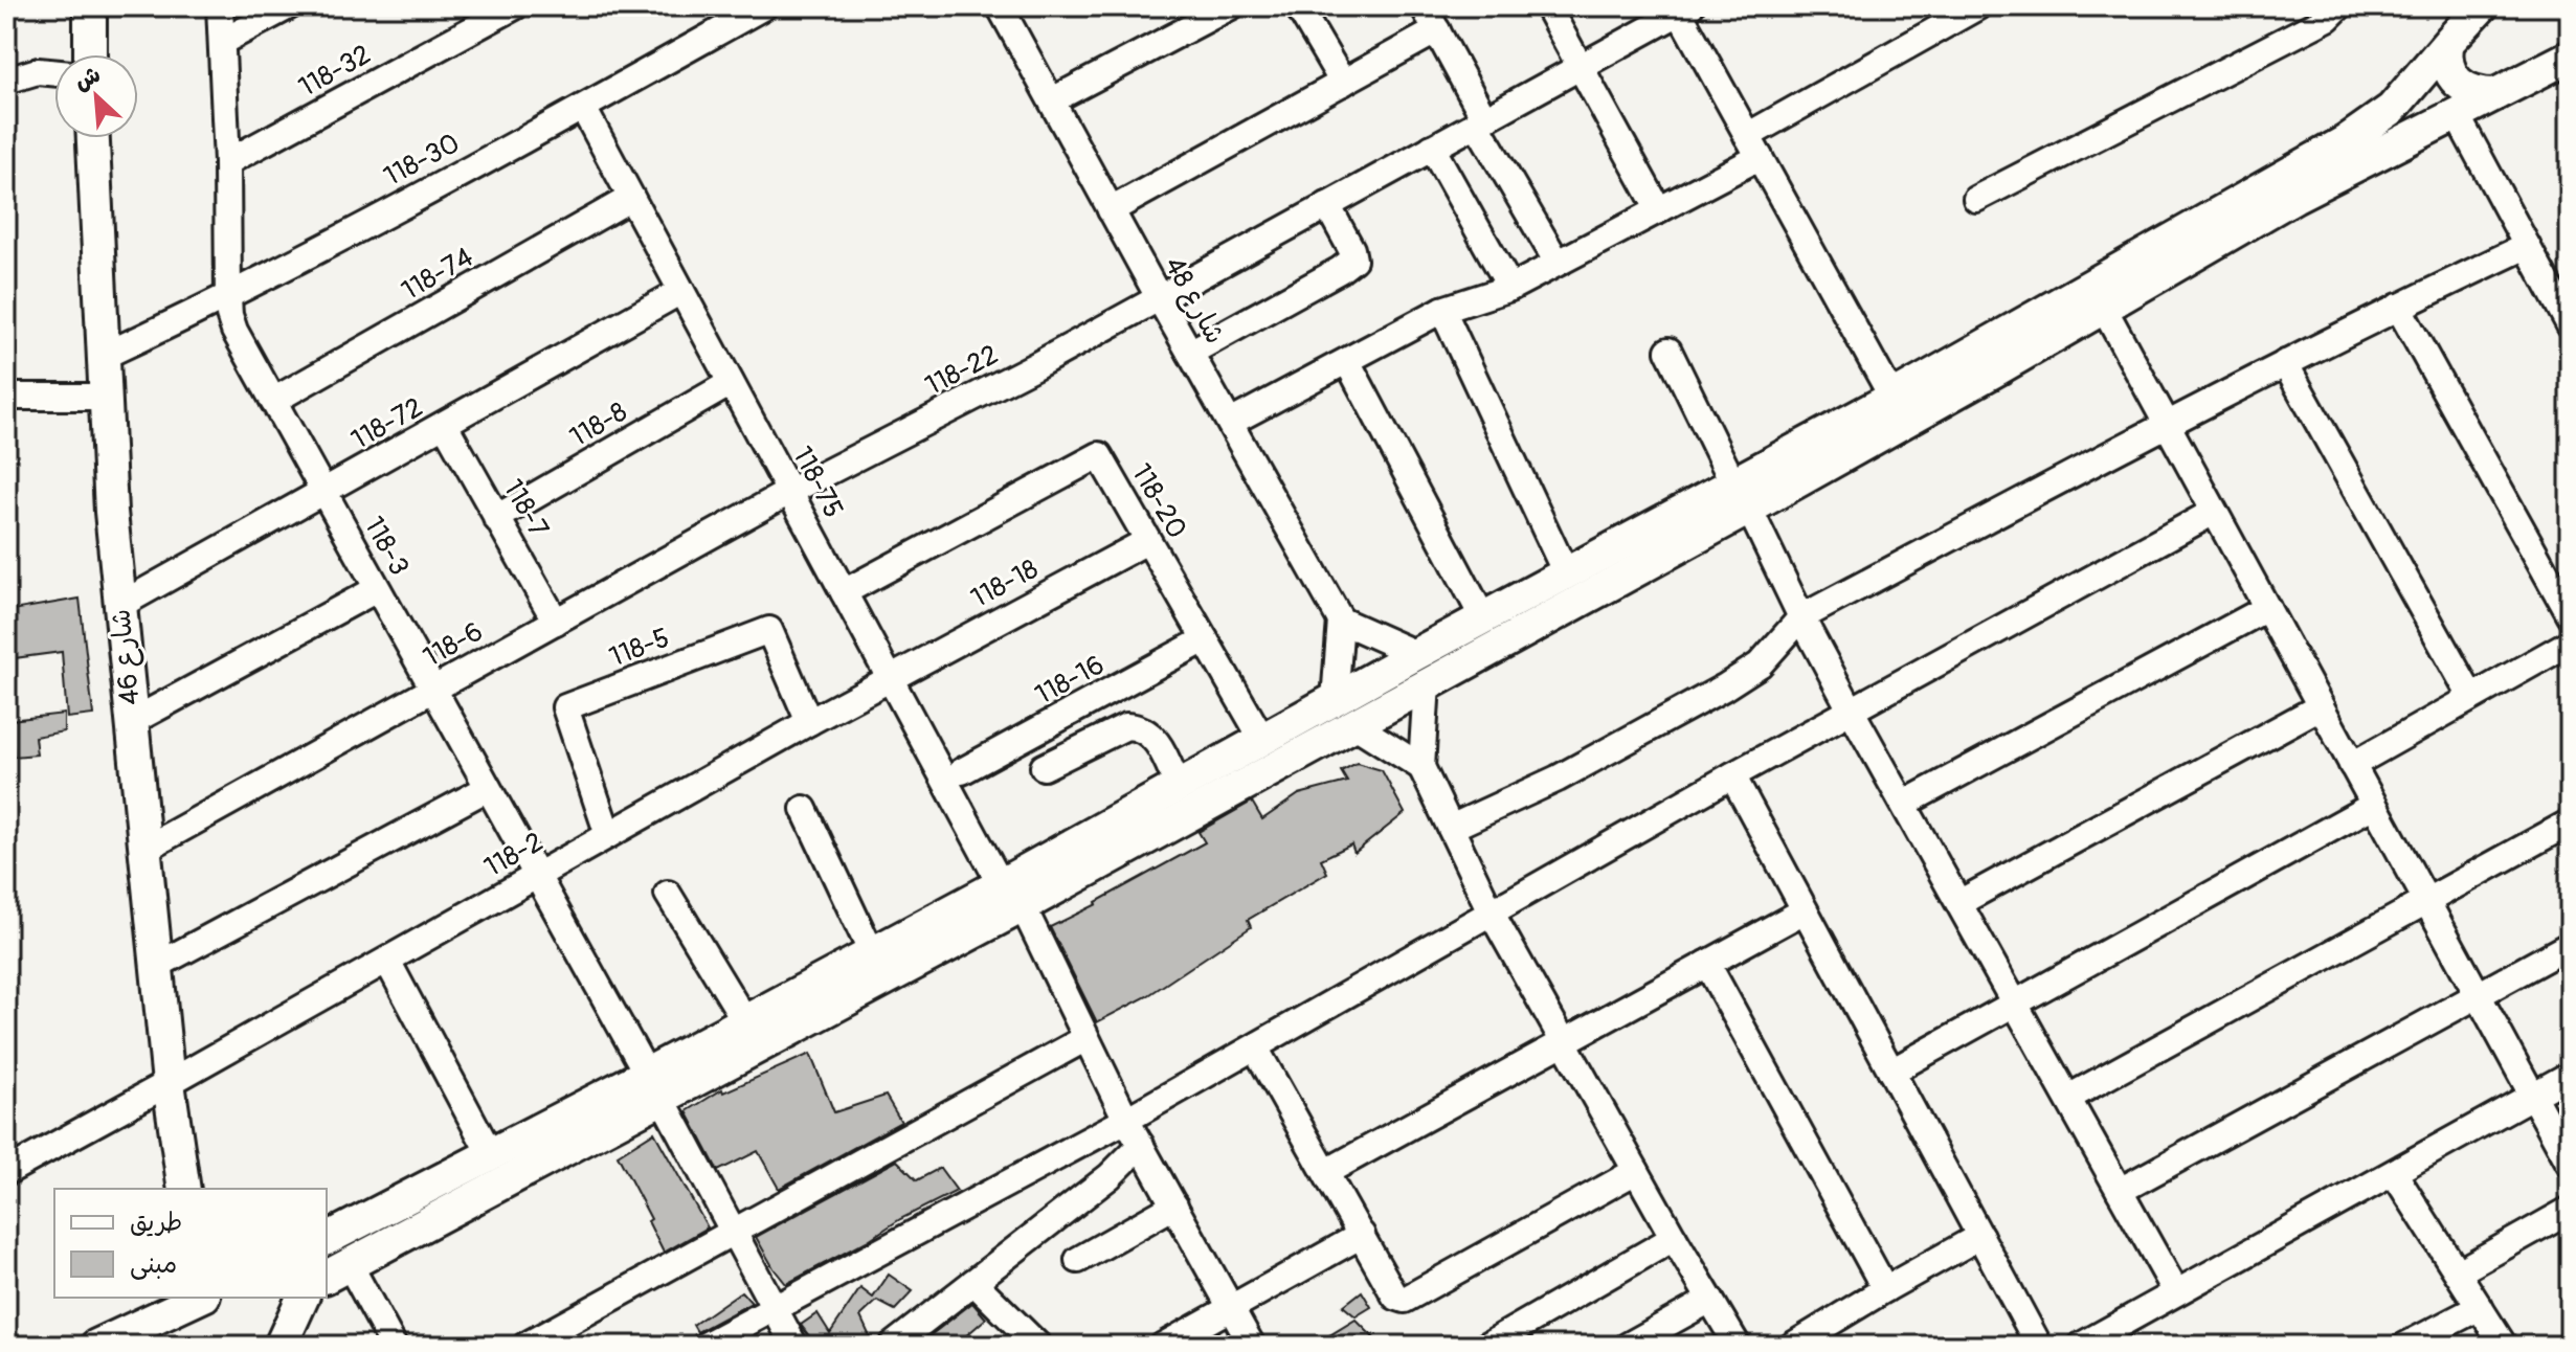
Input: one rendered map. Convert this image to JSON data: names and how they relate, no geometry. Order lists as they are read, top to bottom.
{
  "streets": {
    "main road": ["شارع 46"],
    "street": [
      "118-32",
      "118-30",
      "118-74",
      "شارع 48",
      "118-22",
      "118-72",
      "118-8",
      "118-75",
      "118-20",
      "118-7",
      "118-3",
      "118-18",
      "118-6",
      "118-5",
      "118-16",
      "118-2"
    ]
  },
  "crossings": [
    ["118-32", "118-3"],
    ["118-30", "118-75"],
    ["118-30", "118-3"],
    ["118-30", "شارع 46"],
    ["118-74", "118-75"],
    ["118-74", "118-3"],
    ["شارع 48", "118-22"],
    ["118-22", "118-75"],
    ["118-22", "118-6"],
    ["118-72", "118-75"],
    ["118-72", "118-7"],
    ["118-72", "118-3"],
    ["118-72", "شارع 46"],
    ["118-8", "118-75"],
    ["118-8", "118-7"],
    ["118-75", "118-20"],
    ["118-75", "118-18"],
    ["118-75", "118-6"],
    ["118-75", "118-2"],
    ["118-20", "118-18"],
    ["118-20", "118-16"],
    ["118-7", "118-6"],
    ["118-3", "118-6"],
    ["118-3", "118-2"],
    ["118-18", "118-2"],
    ["118-6", "شارع 46"],
    ["118-5", "118-2"],
    ["شارع 46", "118-2"]
  ],
  "legend": ["طريق", "مبنى"],
  "north": "top left"
}
